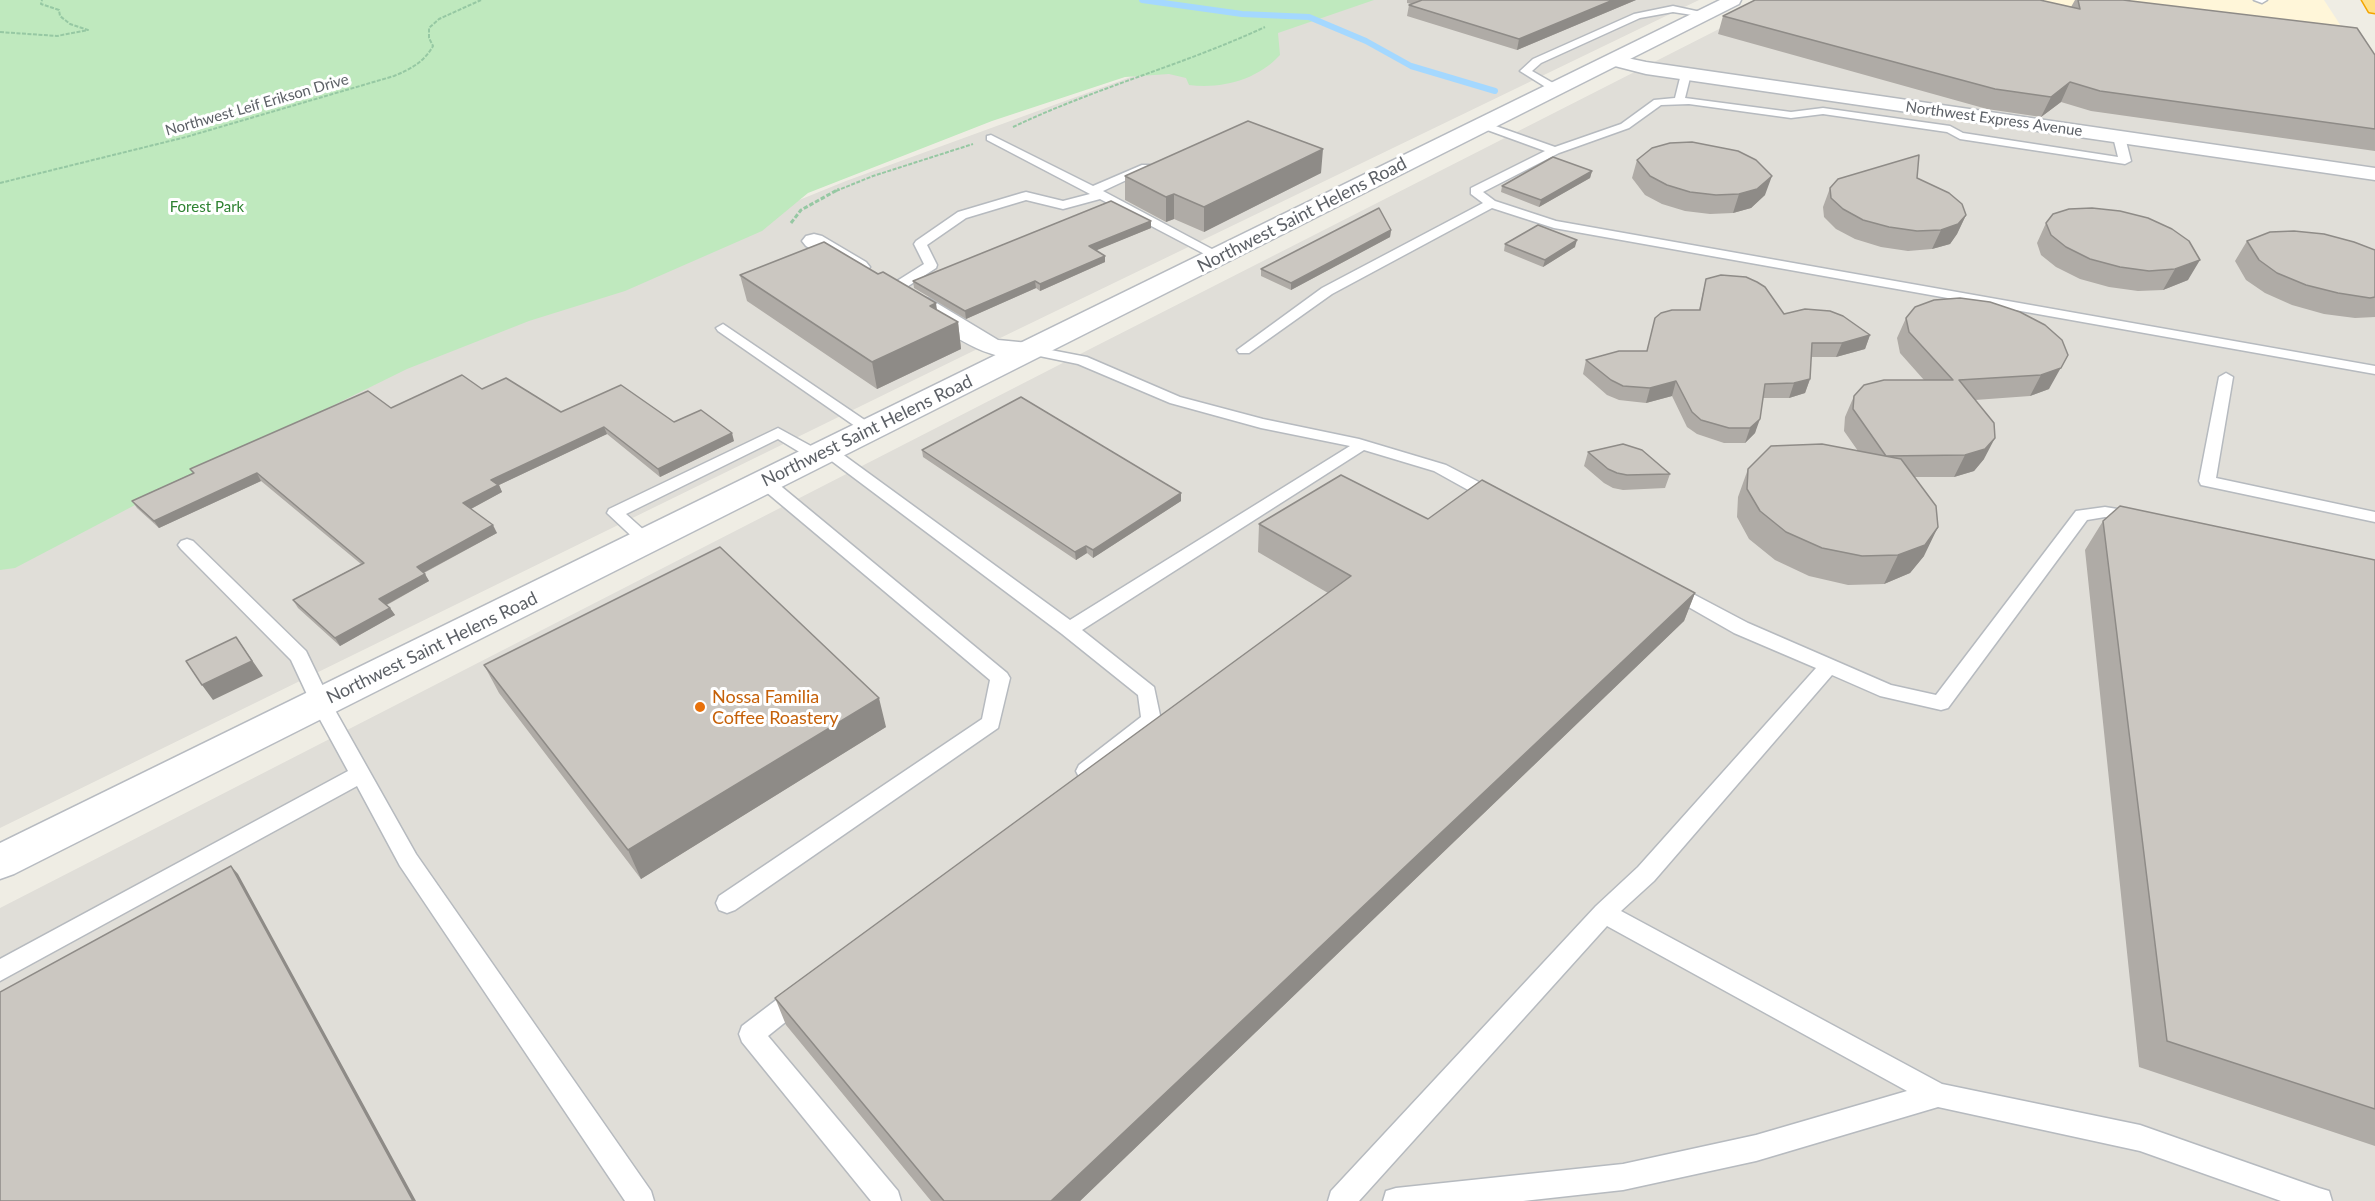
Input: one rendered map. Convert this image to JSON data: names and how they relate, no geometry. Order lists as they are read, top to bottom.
{
  "streets": {
    "main road": ["Northwest Express Avenue", "Northwest Saint Helens Road"],
    "path": ["Northwest Leif Erikson Drive"]
  },
  "crossings": [
    ["Northwest Express Avenue", "Northwest Saint Helens Road"]
  ],
  "parks": ["Forest Park"],
  "places": ["Nossa Familia Coffee Roastery"]
}
